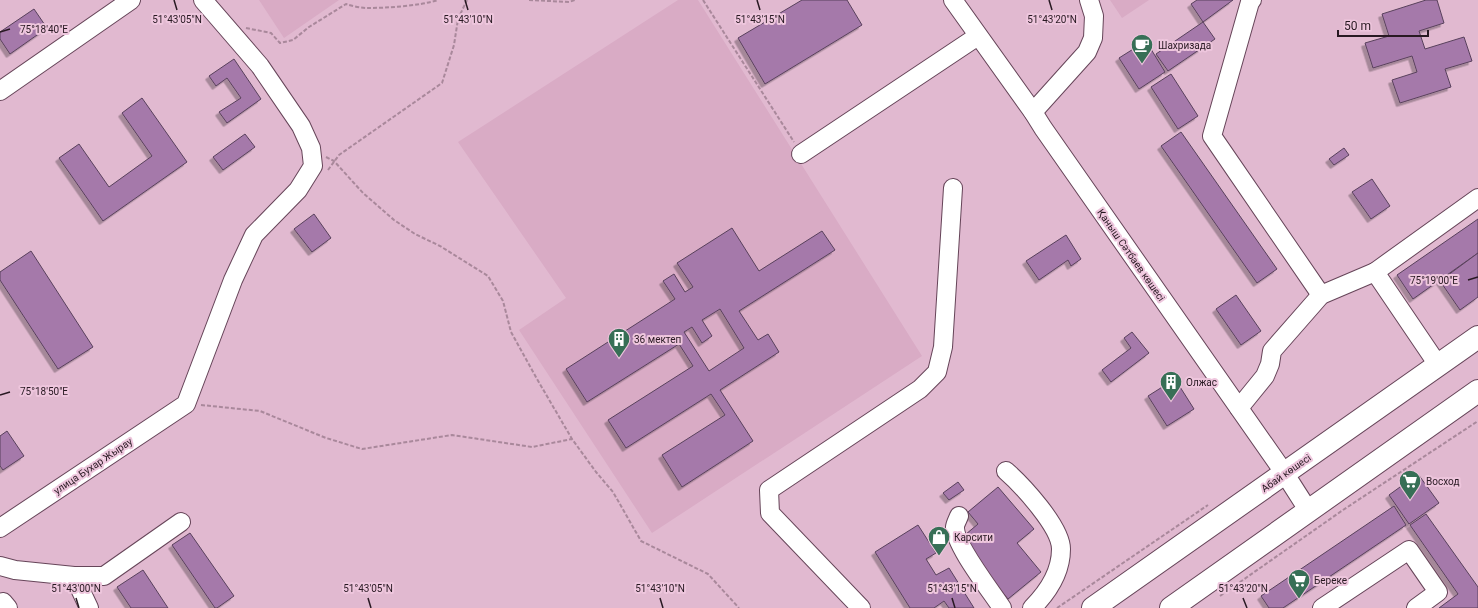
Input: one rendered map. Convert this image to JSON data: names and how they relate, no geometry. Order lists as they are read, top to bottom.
{
  "streets": {
    "main road": ["Абай көшесі"],
    "street": ["Қаныш Сәтбаев көшесі", "улица Бухар Жырау"]
  },
  "crossings": [
    ["Қаныш Сәтбаев көшесі", "Абай көшесі"]
  ],
  "places": {
    "cafe": ["Шахризада"],
    "building": ["36 мектеп", "Олжас"],
    "supermarket": ["Восход", "Береке"],
    "shop": ["Карсити"]
  },
  "scale_bar": "50 m",
  "coordinates": [
    "51°43'05\"N",
    "51°43'10\"N",
    "51°43'15\"N",
    "51°43'20\"N",
    "75°18'40\"E",
    "75°19'00\"E",
    "75°18'50\"E",
    "51°43'00\"N"
  ]
}
